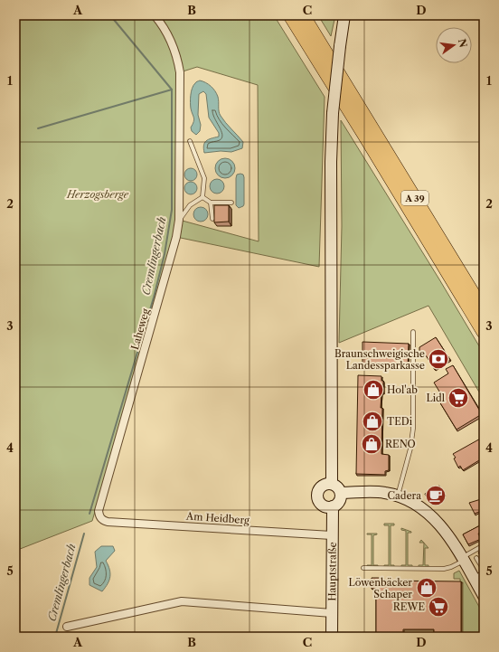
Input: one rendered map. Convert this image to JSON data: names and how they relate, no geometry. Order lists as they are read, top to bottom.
{
  "streets": {
    "highway": ["A 39"],
    "street": ["Laheweg", "Am Heidberg", "Hauptstraße"]
  },
  "crossings": [
    ["Laheweg", "Am Heidberg"],
    ["Am Heidberg", "Hauptstraße"]
  ],
  "water": ["Cremlingerbach"],
  "parks": ["Herzogsberge"],
  "places": {
    "bank": ["Braunschweigische Landessparkasse"],
    "shop": [
      "Hol'ab",
      "TEDi",
      "RENO",
      "Löwenbäcker Schaper"
    ],
    "supermarket": ["Lidl", "REWE"],
    "cafe": ["Cadera"]
  },
  "north": "right",
  "grid": {
    "columns": [
      "A",
      "B",
      "C",
      "D"
    ],
    "rows": [
      "1",
      "2",
      "3",
      "4",
      "5"
    ]
  }
}
